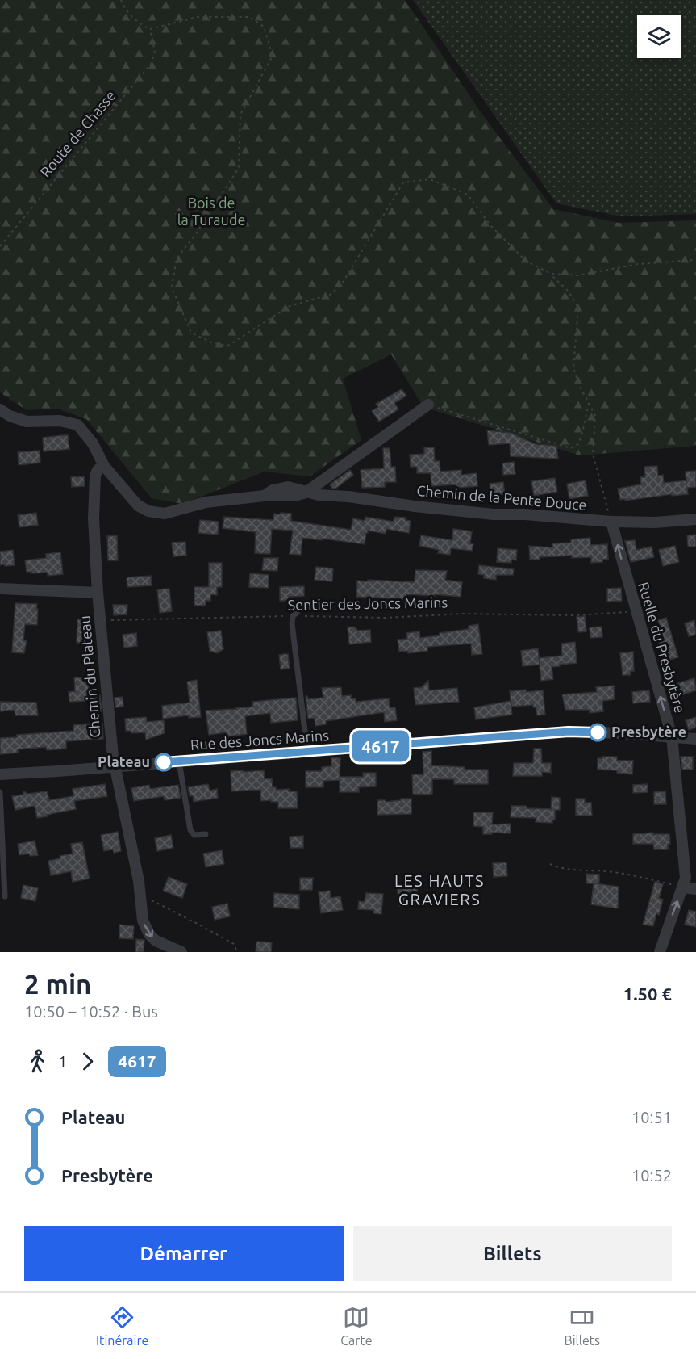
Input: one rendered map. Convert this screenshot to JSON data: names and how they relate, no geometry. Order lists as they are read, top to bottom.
{
  "streets": {
    "street": [
      "Chemin de la Pente Douce",
      "Ruelle du Presbytère",
      "Chemin du Plateau",
      "Rue des Joncs Marins"
    ],
    "path": ["Route de Chasse", "Sentier des Joncs Marins"]
  },
  "crossings": [
    ["Chemin de la Pente Douce", "Ruelle du Presbytère"],
    ["Sentier des Joncs Marins", "Ruelle du Presbytère"],
    ["Sentier des Joncs Marins", "Chemin du Plateau"],
    ["Ruelle du Presbytère", "Rue des Joncs Marins"],
    ["Chemin du Plateau", "Rue des Joncs Marins"]
  ],
  "one_way": ["Ruelle du Presbytère"],
  "districts": ["LES HAUTS GRAVIERS"],
  "parks": ["Bois de la Turaude"],
  "places": ["Presbytère", "Plateau"],
  "lines": ["bus line 4617"],
  "page": {
    "on_map": "4617",
    "heading": ["2 min", "10:50 – 10:52 · Bus", "1.50 €"],
    "legs": ["1", "4617"],
    "list": [
      {
        "name": "Plateau",
        "value": "10:51"
      },
      {
        "name": "Presbytère",
        "value": "10:52"
      }
    ],
    "buttons": ["Démarrer", "Billets"],
    "tabs": ["Itinéraire", "Carte", "Billets"]
  }
}
